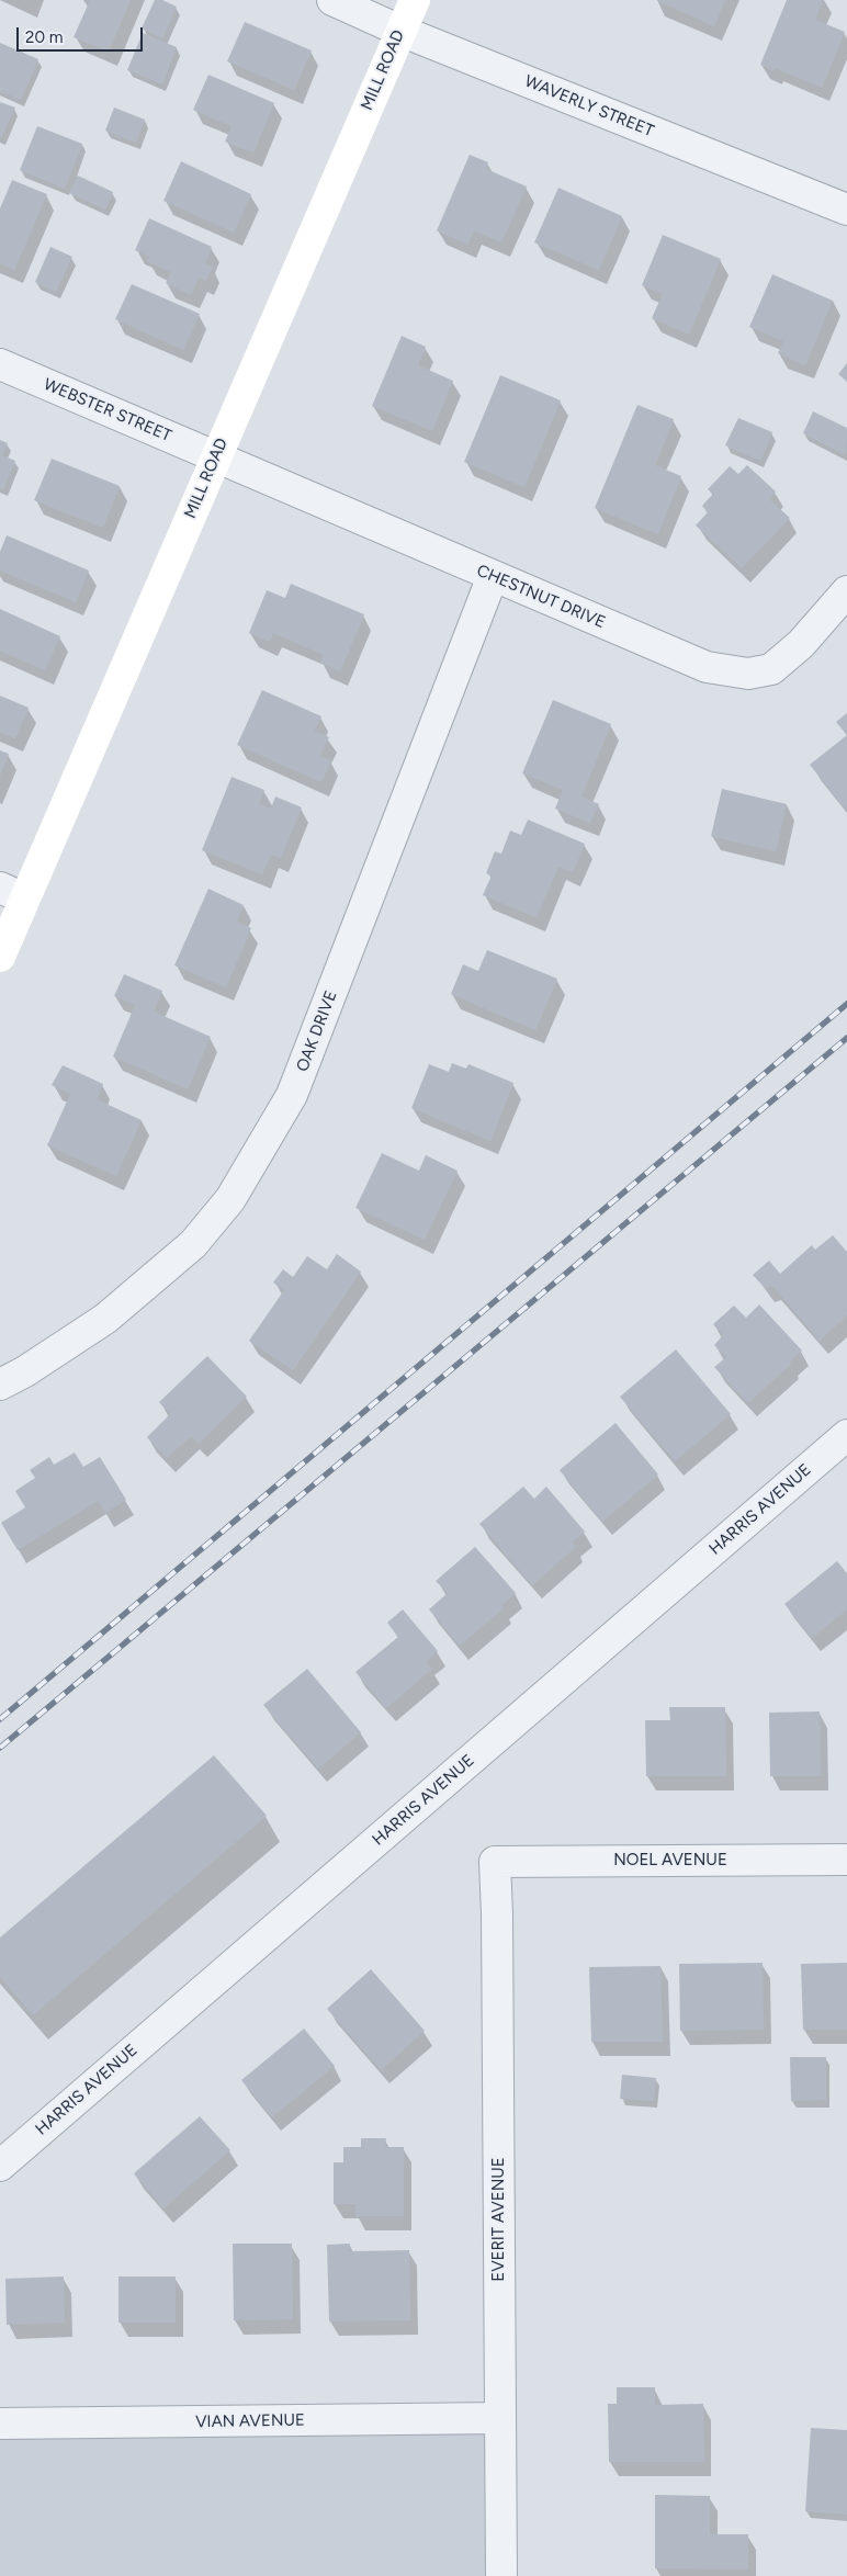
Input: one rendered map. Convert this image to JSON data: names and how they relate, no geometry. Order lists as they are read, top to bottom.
{
  "streets": {
    "main road": ["MILL ROAD"],
    "street": [
      "WAVERLY STREET",
      "WEBSTER STREET",
      "CHESTNUT DRIVE",
      "OAK DRIVE",
      "HARRIS AVENUE",
      "NOEL AVENUE",
      "EVERIT AVENUE",
      "VIAN AVENUE"
    ]
  },
  "crossings": [
    ["MILL ROAD", "WAVERLY STREET"],
    ["MILL ROAD", "WEBSTER STREET"],
    ["MILL ROAD", "CHESTNUT DRIVE"],
    ["WEBSTER STREET", "CHESTNUT DRIVE"],
    ["CHESTNUT DRIVE", "OAK DRIVE"],
    ["NOEL AVENUE", "EVERIT AVENUE"],
    ["EVERIT AVENUE", "VIAN AVENUE"]
  ],
  "scale_bar": "20 m"
}
